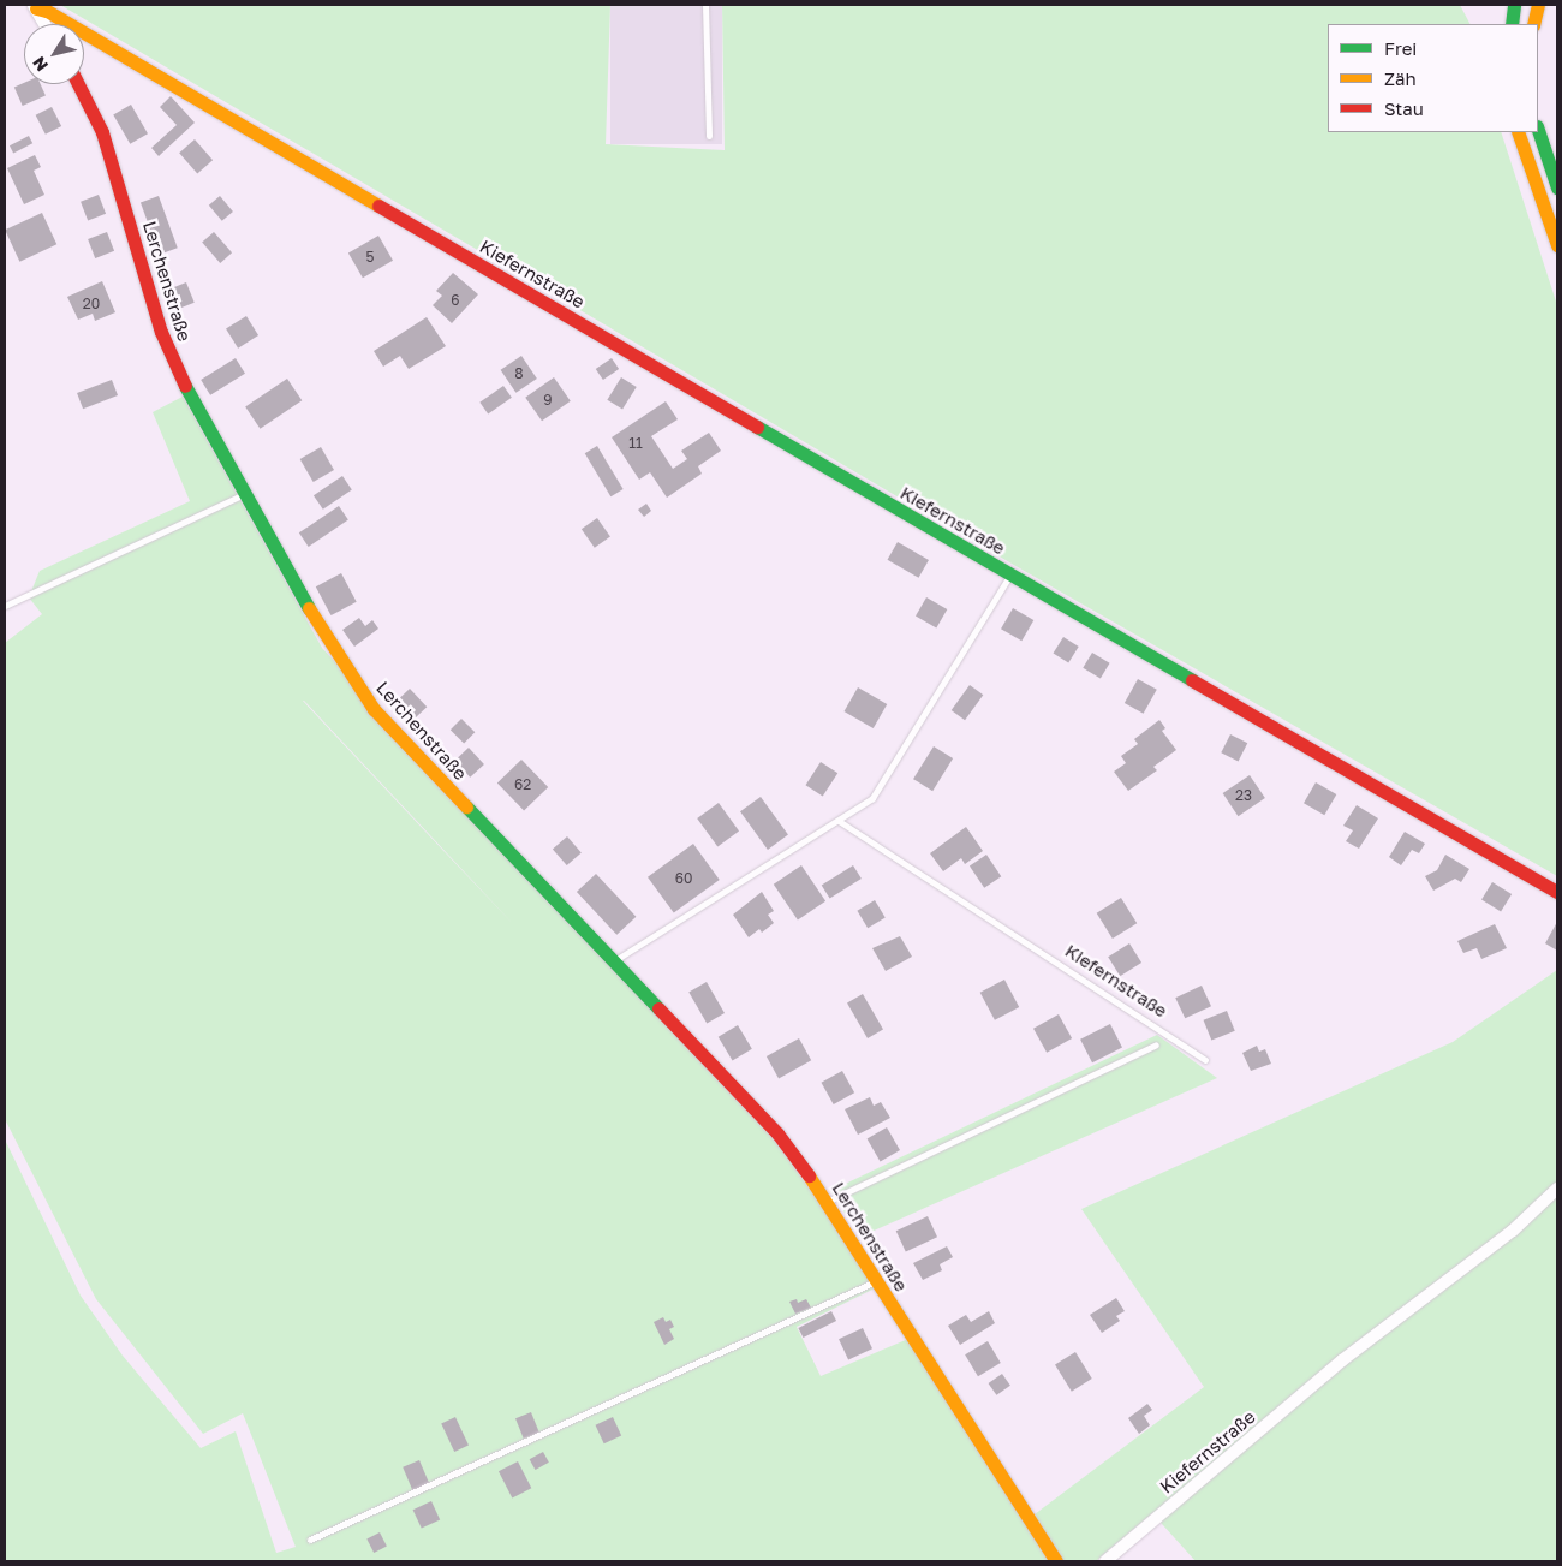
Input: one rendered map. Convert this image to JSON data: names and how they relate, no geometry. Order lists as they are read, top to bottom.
{
  "streets": {
    "main road": ["Kiefernstraße", "Lerchenstraße"]
  },
  "house_numbers": [
    "5",
    "6",
    "20",
    "8",
    "9",
    "11",
    "62",
    "23",
    "60"
  ],
  "legend": ["Frei", "Zäh", "Stau"],
  "north": "bottom left"
}
